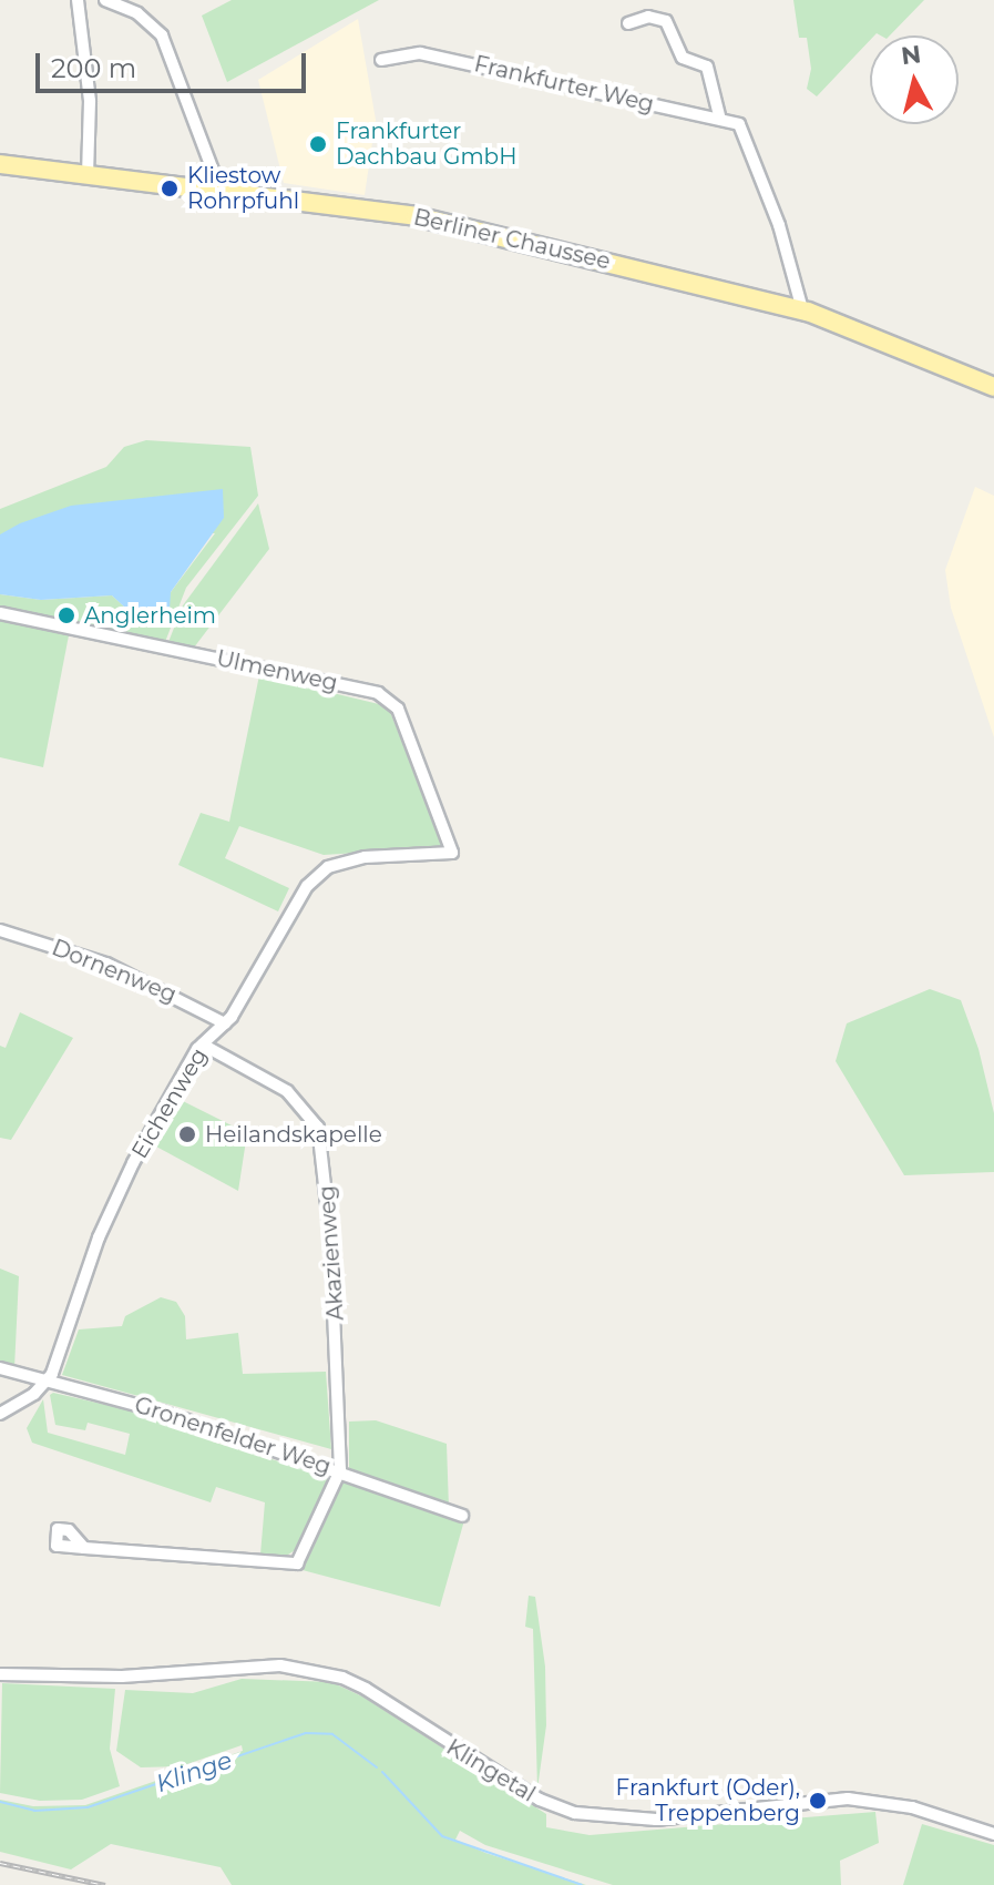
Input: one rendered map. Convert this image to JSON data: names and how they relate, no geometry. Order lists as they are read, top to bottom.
{
  "streets": {
    "main road": ["Berliner Chaussee"],
    "street": [
      "Frankfurter Weg",
      "Ulmenweg",
      "Dornenweg",
      "Eichenweg",
      "Akazienweg",
      "Gronenfelder Weg",
      "Klingetal"
    ]
  },
  "crossings": [
    ["Frankfurter Weg", "Berliner Chaussee"],
    ["Ulmenweg", "Eichenweg"],
    ["Dornenweg", "Eichenweg"],
    ["Eichenweg", "Akazienweg"],
    ["Eichenweg", "Gronenfelder Weg"],
    ["Akazienweg", "Gronenfelder Weg"]
  ],
  "water": ["Klinge"],
  "places": [
    "Frankfurter Dachbau GmbH",
    "Kliestow Rohrpfuhl",
    "Anglerheim",
    "Heilandskapelle",
    "Frankfurt (Oder), Treppenberg"
  ],
  "scale_bar": "200 m",
  "north": "top"
}
